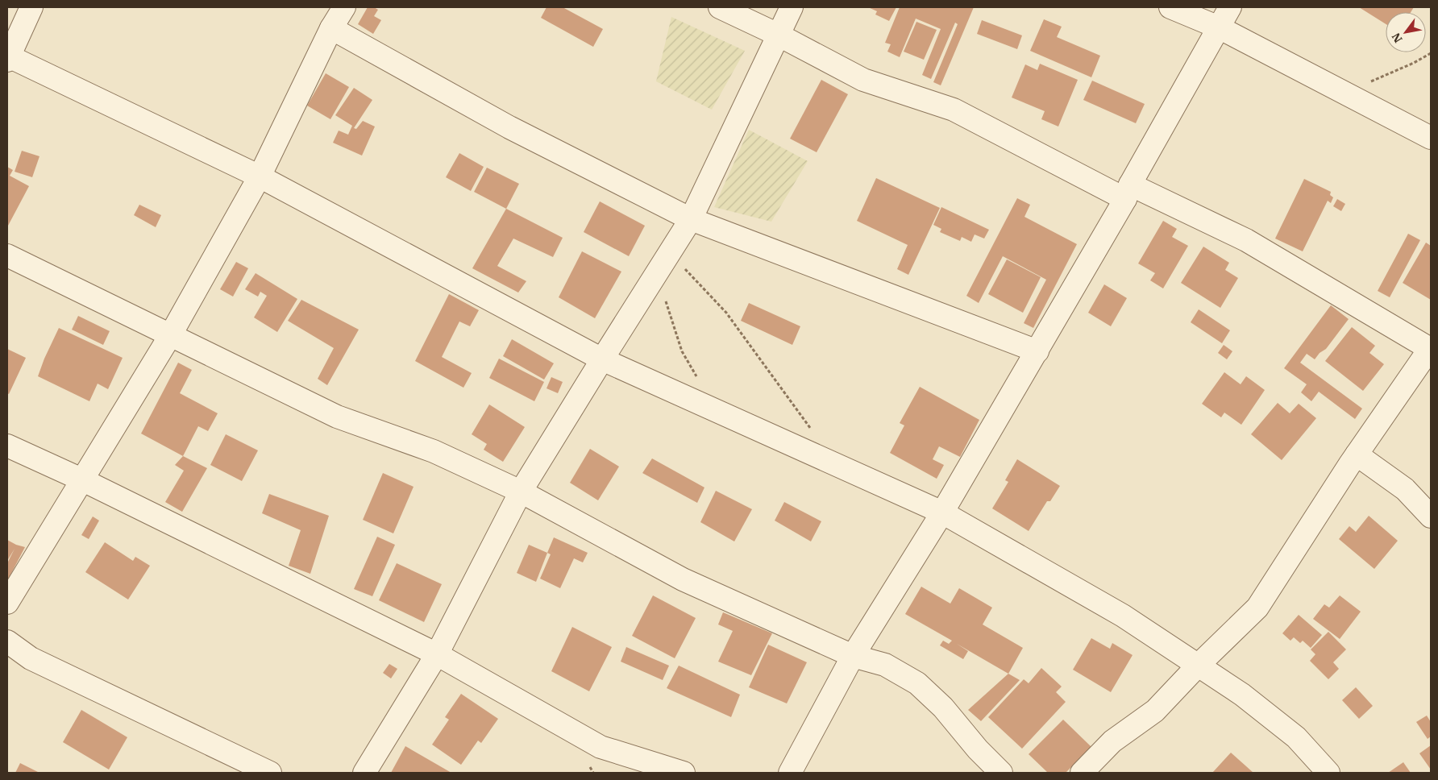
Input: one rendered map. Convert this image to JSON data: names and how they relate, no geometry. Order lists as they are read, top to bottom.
{
  "north": "bottom left"
}
